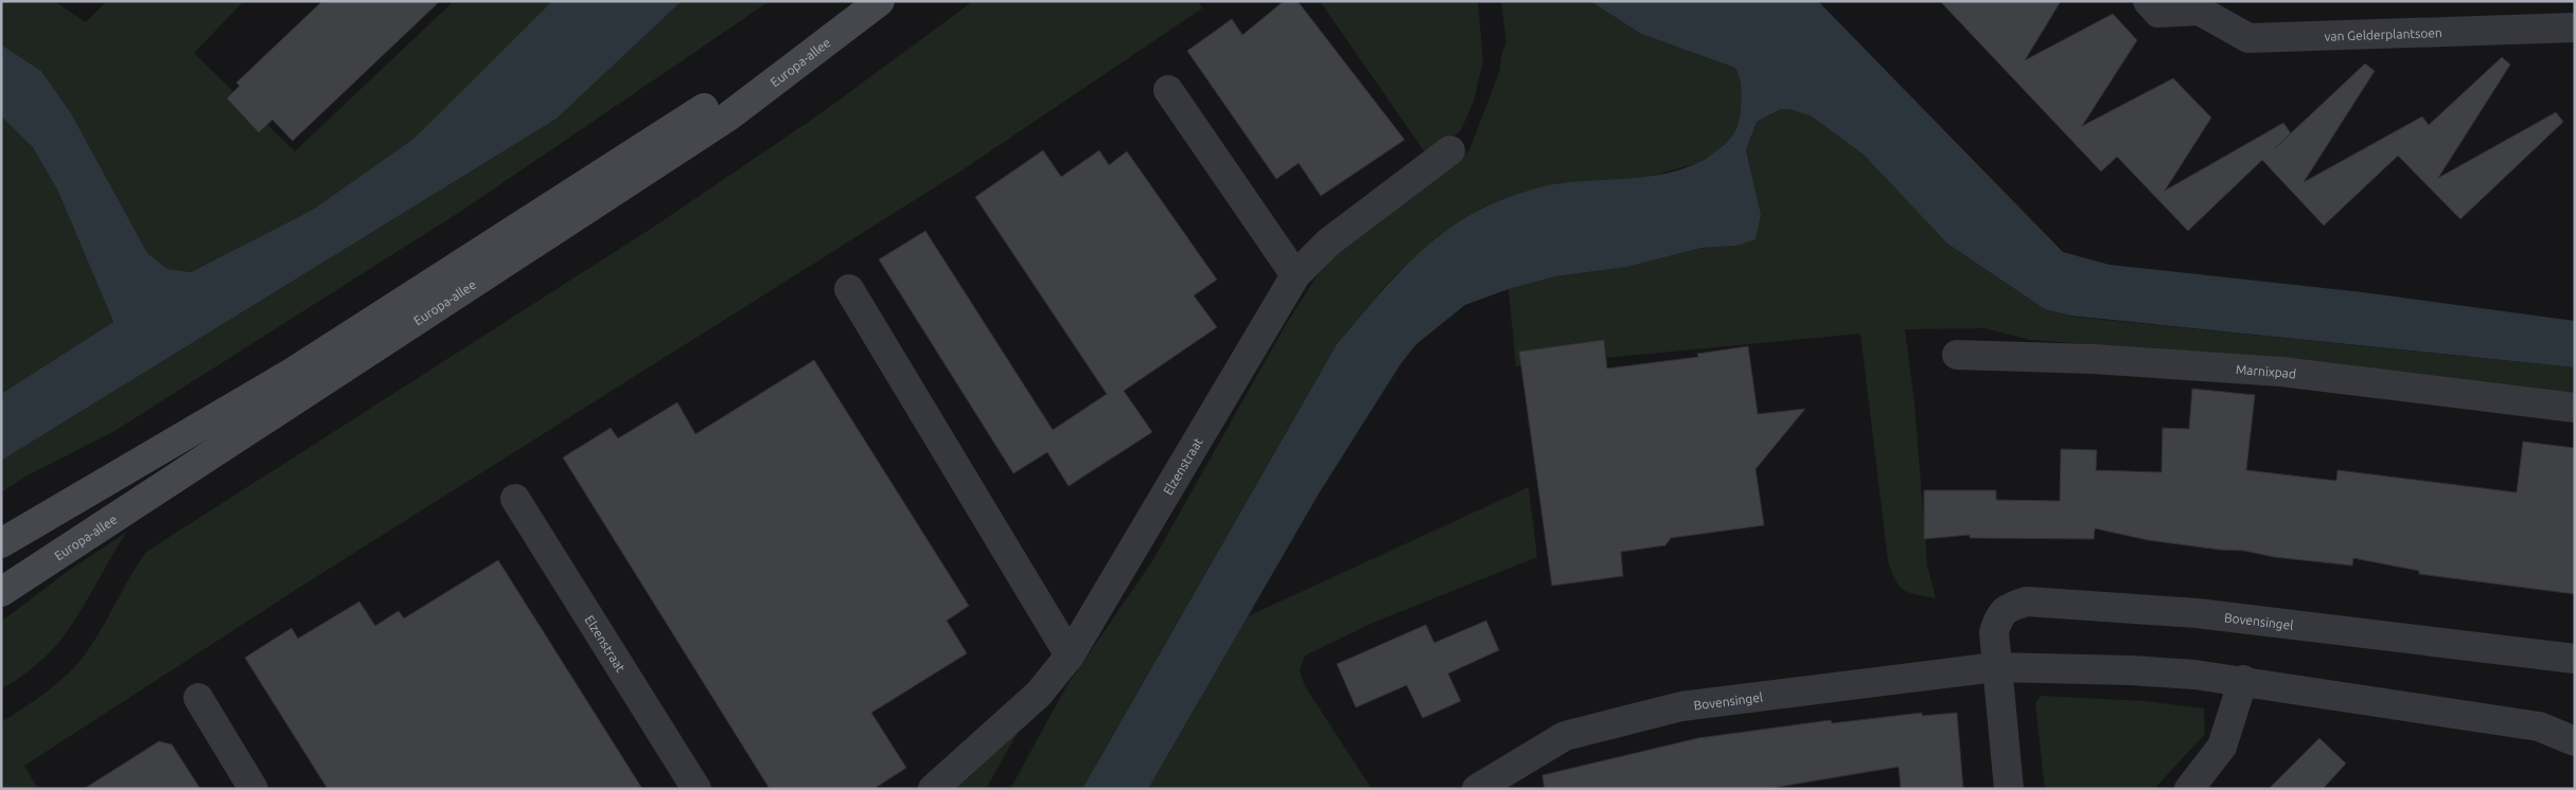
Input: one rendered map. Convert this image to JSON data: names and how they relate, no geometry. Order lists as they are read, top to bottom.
{
  "streets": {
    "main road": ["Europa-allee"],
    "street": [
      "van Gelderplantsoen",
      "Marnixpad",
      "Elzenstraat",
      "Bovensingel"
    ]
  }
}
